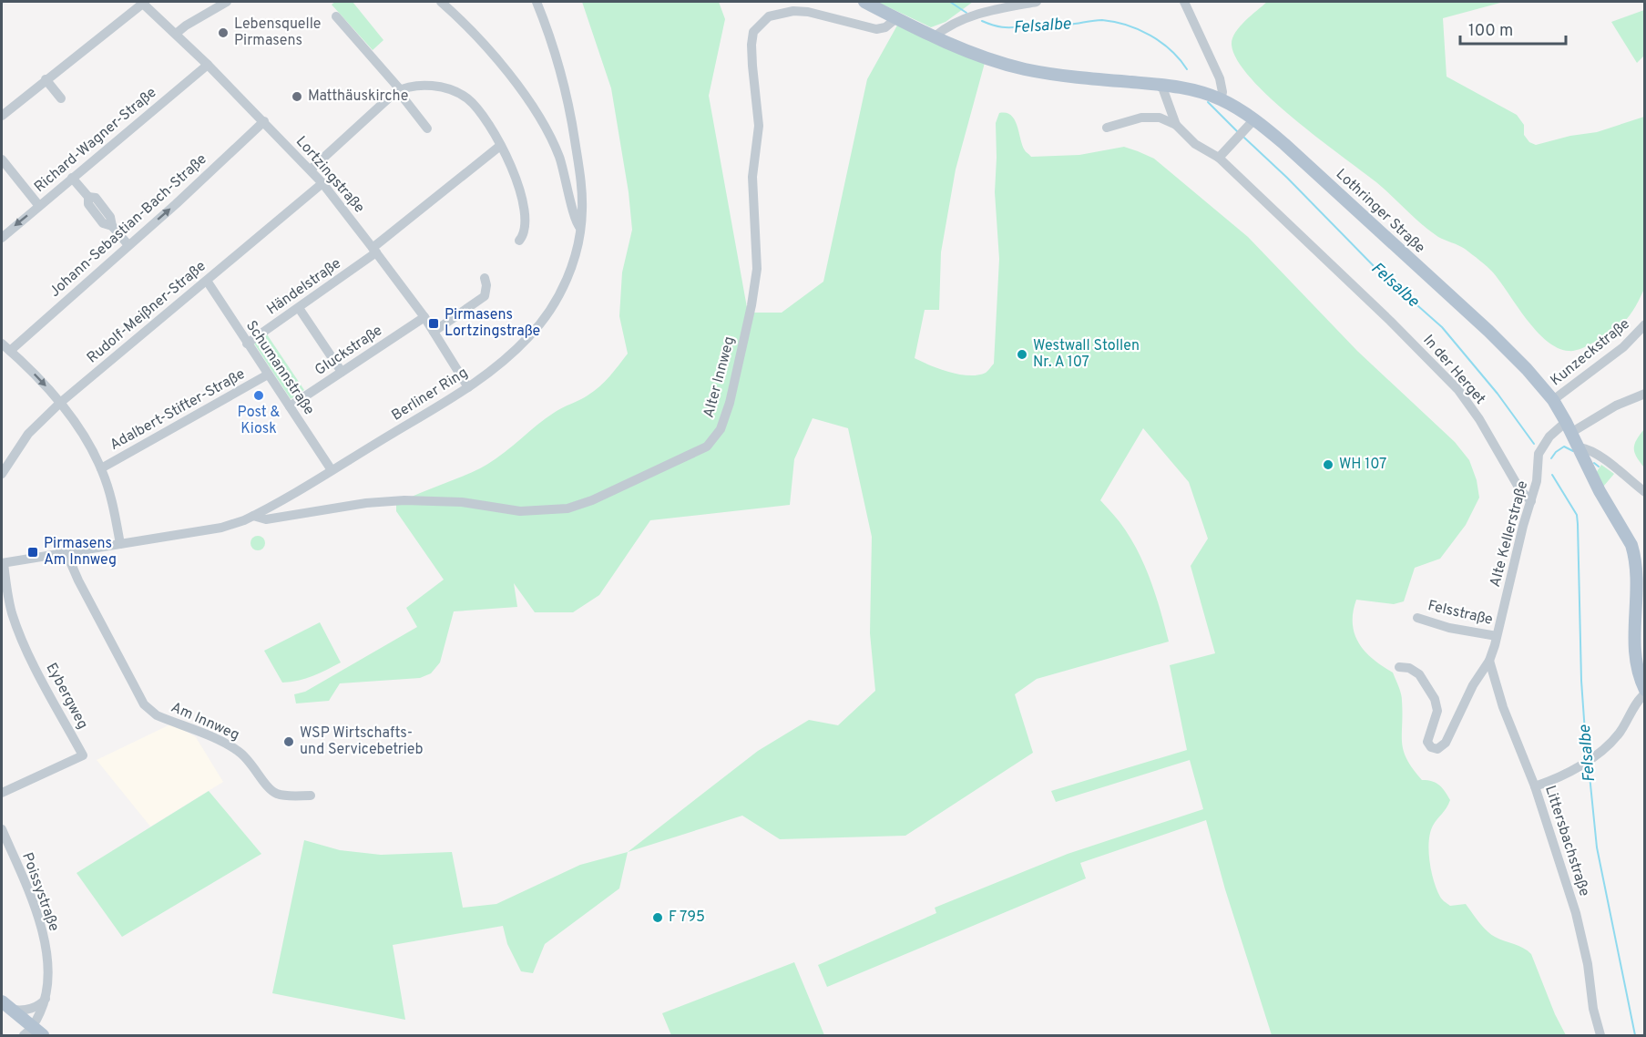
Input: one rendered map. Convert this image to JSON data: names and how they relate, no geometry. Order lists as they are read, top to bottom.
{
  "streets": {
    "main road": ["Lothringer Straße"],
    "street": [
      "Richard-Wagner-Straße",
      "Lortzingstraße",
      "Johann-Sebastian-Bach-Straße",
      "Händelstraße",
      "Rudolf-Meißner-Straße",
      "Gluckstraße",
      "Kunzeckstraße",
      "Schumannstraße",
      "In der Herget",
      "Alter Innweg",
      "Berliner Ring",
      "Adalbert-Stifter-Straße",
      "Alte Kellerstraße",
      "Felsstraße",
      "Eybergweg",
      "Am Innweg",
      "Littersbachstraße",
      "Poissystraße"
    ]
  },
  "crossings": [
    ["Richard-Wagner-Straße", "Lortzingstraße"],
    ["Lortzingstraße", "Johann-Sebastian-Bach-Straße"],
    ["Lortzingstraße", "Händelstraße"],
    ["Lortzingstraße", "Rudolf-Meißner-Straße"],
    ["Lortzingstraße", "Gluckstraße"],
    ["Lortzingstraße", "Berliner Ring"],
    ["Lothringer Straße", "Kunzeckstraße"],
    ["Lothringer Straße", "In der Herget"],
    ["Lothringer Straße", "Alter Innweg"],
    ["Lothringer Straße", "Alte Kellerstraße"],
    ["Händelstraße", "Schumannstraße"],
    ["Rudolf-Meißner-Straße", "Schumannstraße"],
    ["Gluckstraße", "Schumannstraße"],
    ["Schumannstraße", "Berliner Ring"],
    ["Schumannstraße", "Adalbert-Stifter-Straße"],
    ["In der Herget", "Alte Kellerstraße"],
    ["Alter Innweg", "Berliner Ring"],
    ["Berliner Ring", "Eybergweg"],
    ["Berliner Ring", "Am Innweg"],
    ["Alte Kellerstraße", "Felsstraße"],
    ["Alte Kellerstraße", "Littersbachstraße"]
  ],
  "one_way": ["Johann-Sebastian-Bach-Straße"],
  "water": ["Felsalbe"],
  "places": {
    "other": [
      "Lebensquelle Pirmasens",
      "Matthäuskirche",
      "Westwall Stollen Nr. A 107",
      "Post & Kiosk",
      "WH 107",
      "WSP Wirtschafts- und Servicebetrieb",
      "F 795"
    ],
    "transit": ["Pirmasens Lortzingstraße", "Pirmasens Am Innweg"]
  },
  "scale_bar": "100 m"
}
